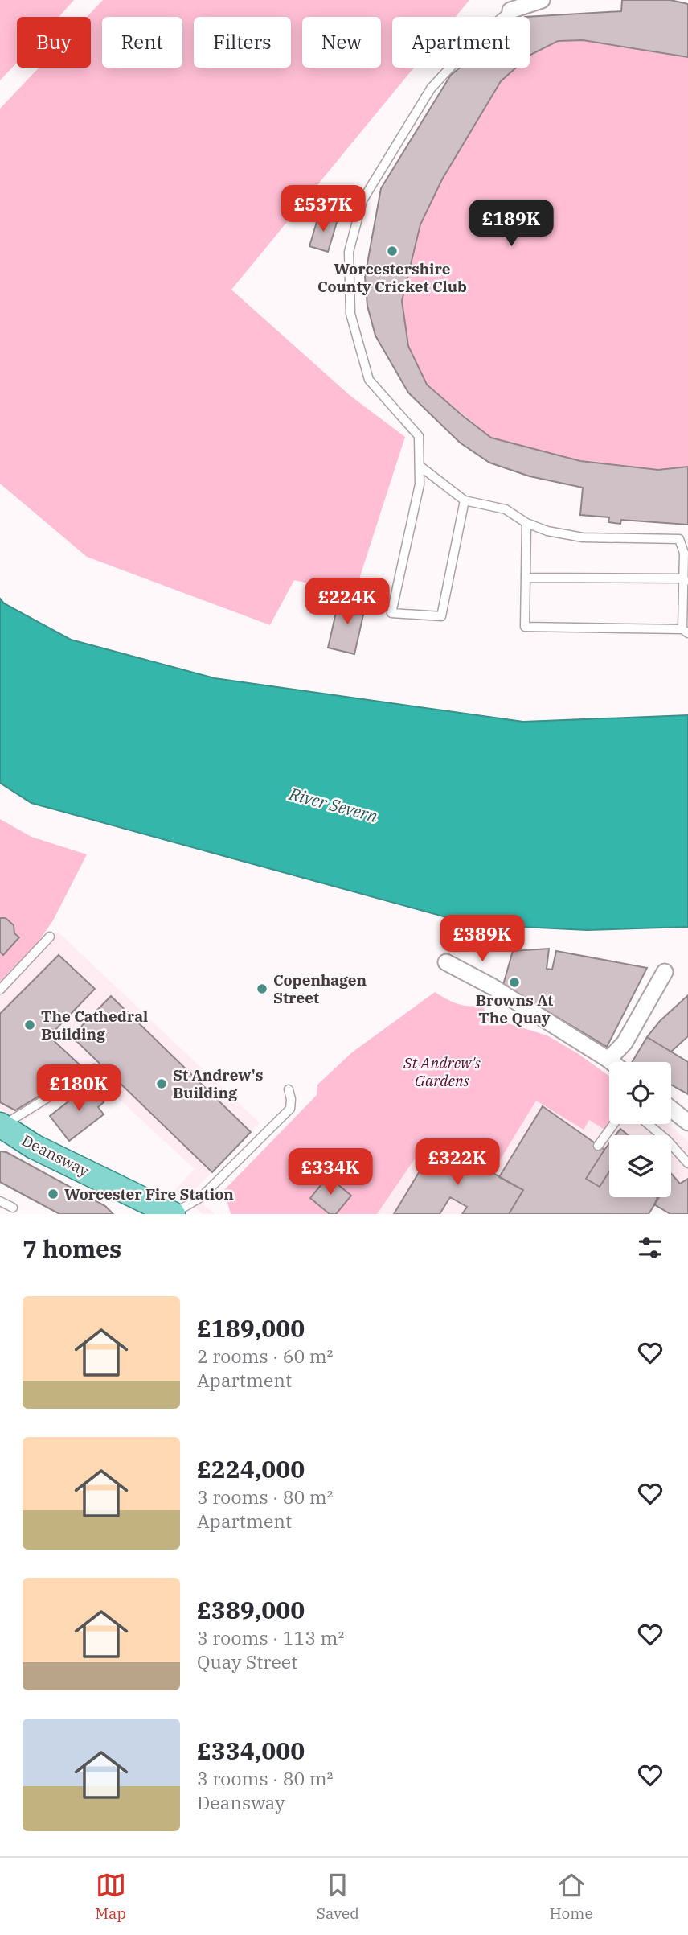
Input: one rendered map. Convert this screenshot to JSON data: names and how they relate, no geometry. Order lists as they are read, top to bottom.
{
  "streets": {
    "main road": ["Deansway"]
  },
  "water": ["River Severn"],
  "parks": ["St Andrew's Gardens"],
  "places": [
    "Worcestershire County Cricket Club",
    "Browns At The Quay",
    "Copenhagen Street",
    "The Cathedral Building",
    "St Andrew's Building",
    "Worcester Fire Station"
  ],
  "page": {
    "chip": [
      "Buy",
      "Rent",
      "Filters",
      "New",
      "Apartment"
    ],
    "price": [
      "£537K",
      "£189K",
      "£224K",
      "£389K",
      "£180K",
      "£322K",
      "£334K"
    ],
    "heading": "7 homes",
    "list": [
      {
        "name": "£189,000",
        "note": "2 rooms · 60 m² · Apartment"
      },
      {
        "name": "£224,000",
        "note": "3 rooms · 80 m² · Apartment"
      },
      {
        "name": "£389,000",
        "note": "3 rooms · 113 m² · Quay Street"
      },
      {
        "name": "£334,000",
        "note": "3 rooms · 80 m² · Deansway"
      }
    ],
    "tabs": ["Map", "Saved", "Home"]
  }
}
